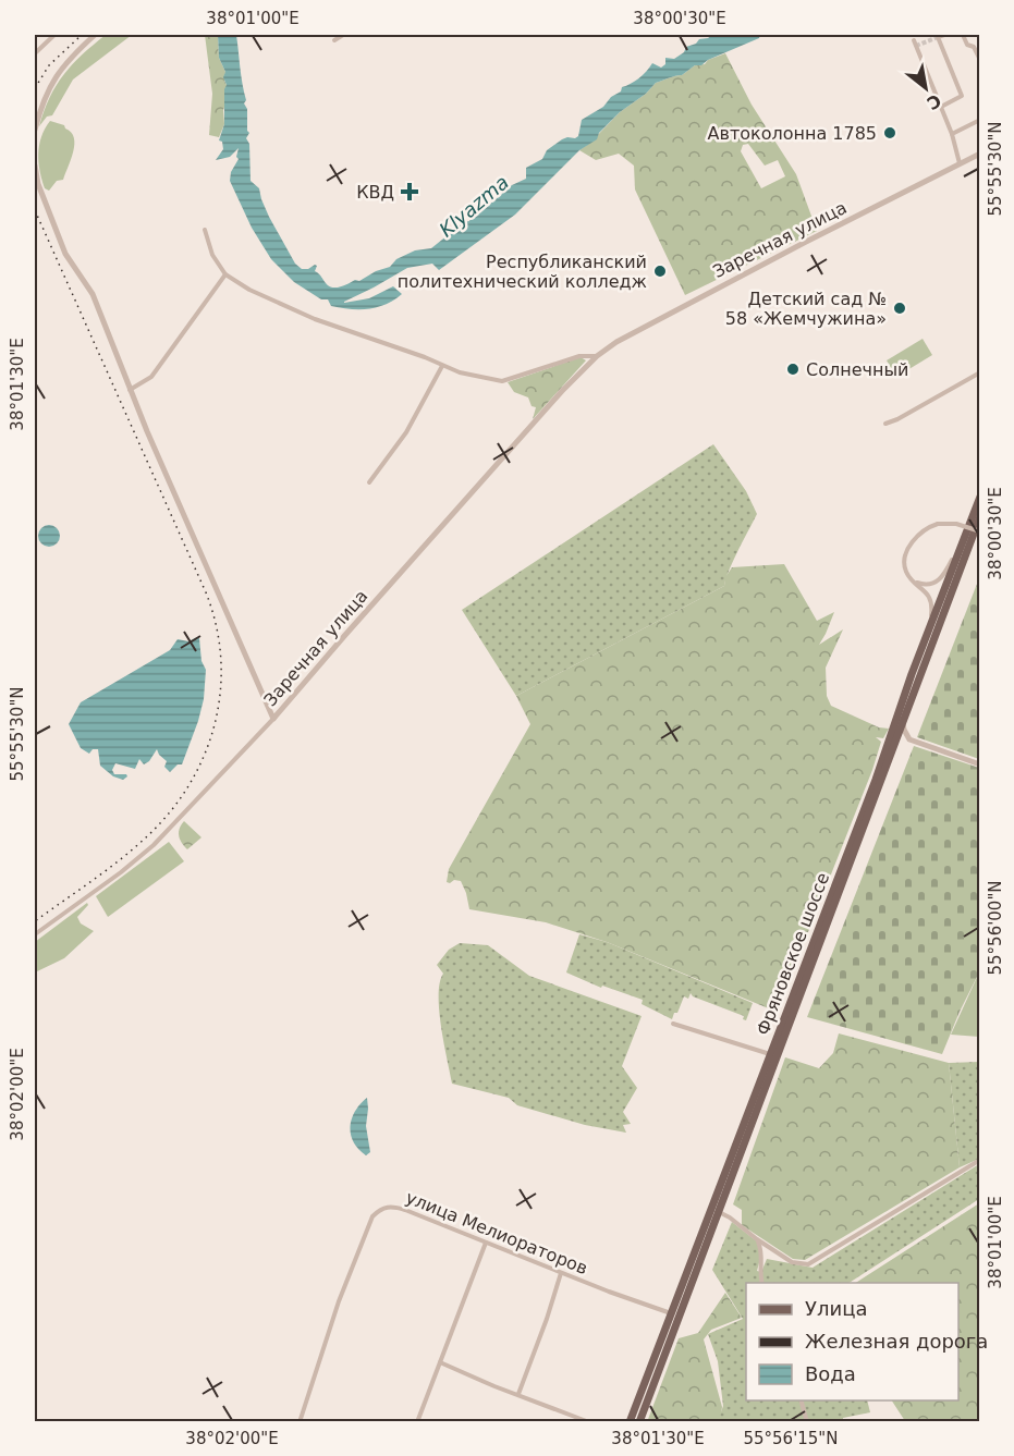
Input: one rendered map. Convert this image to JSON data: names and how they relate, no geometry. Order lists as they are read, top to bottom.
{
  "streets": {
    "main road": ["Фряновское шоссе"],
    "street": ["Заречная улица", "улица Мелиораторов"]
  },
  "crossings": [
    ["Фряновское шоссе", "улица Мелиораторов"]
  ],
  "water": ["Klyazma"],
  "places": {
    "other": [
      "Автоколонна 1785",
      "Республиканский политехнический колледж",
      "Детский сад № 58 «Жемчужина»",
      "Солнечный"
    ],
    "health": ["КВД"]
  },
  "legend": ["Улица", "Железная дорога", "Вода"],
  "north": "bottom right",
  "coordinates": [
    "38°01'00\"E",
    "38°00'30\"E",
    "55°55'30\"N",
    "38°01'30\"E",
    "55°56'00\"N",
    "38°02'00\"E",
    "55°56'15\"N"
  ]
}
